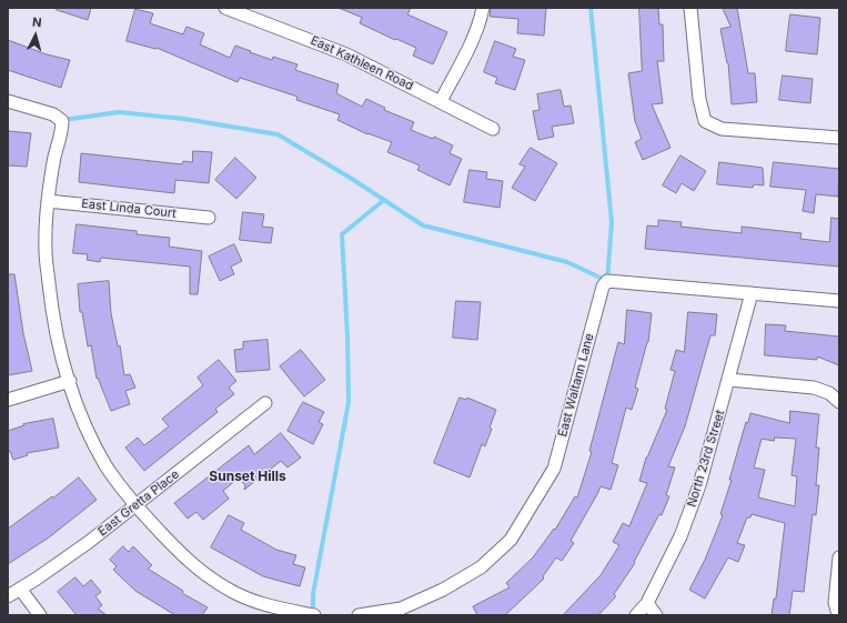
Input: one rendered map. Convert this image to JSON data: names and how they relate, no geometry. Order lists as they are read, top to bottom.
{
  "streets": {
    "street": [
      "East Kathleen Road",
      "East Linda Court",
      "East Waltann Lane",
      "North 23rd Street",
      "East Gretta Place"
    ]
  },
  "crossings": [
    ["East Waltann Lane", "North 23rd Street"]
  ],
  "districts": ["Sunset Hills"],
  "north": "top"
}
